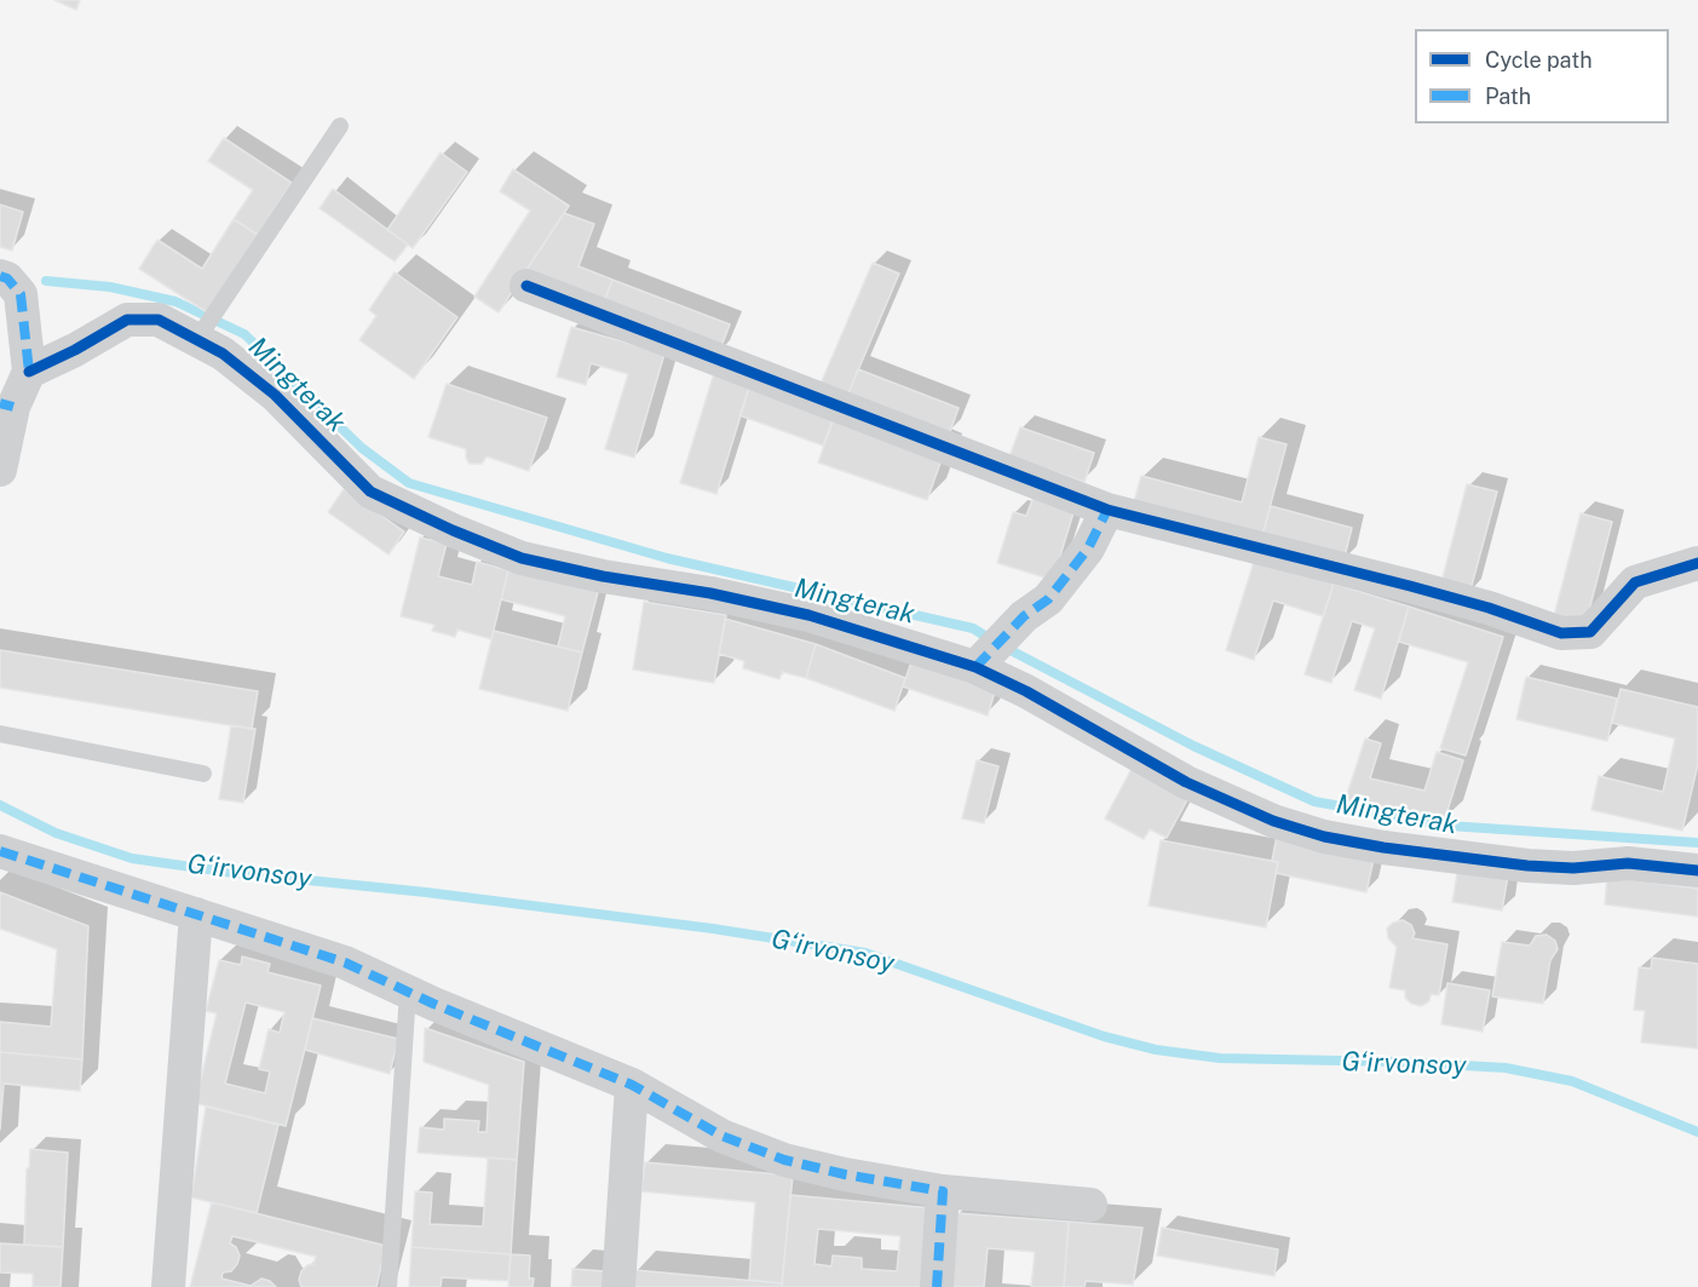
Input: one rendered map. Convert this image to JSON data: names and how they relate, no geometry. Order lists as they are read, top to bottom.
{
  "water": ["Mingterak", "G‘irvonsoy"],
  "legend": ["Cycle path", "Path"]
}
